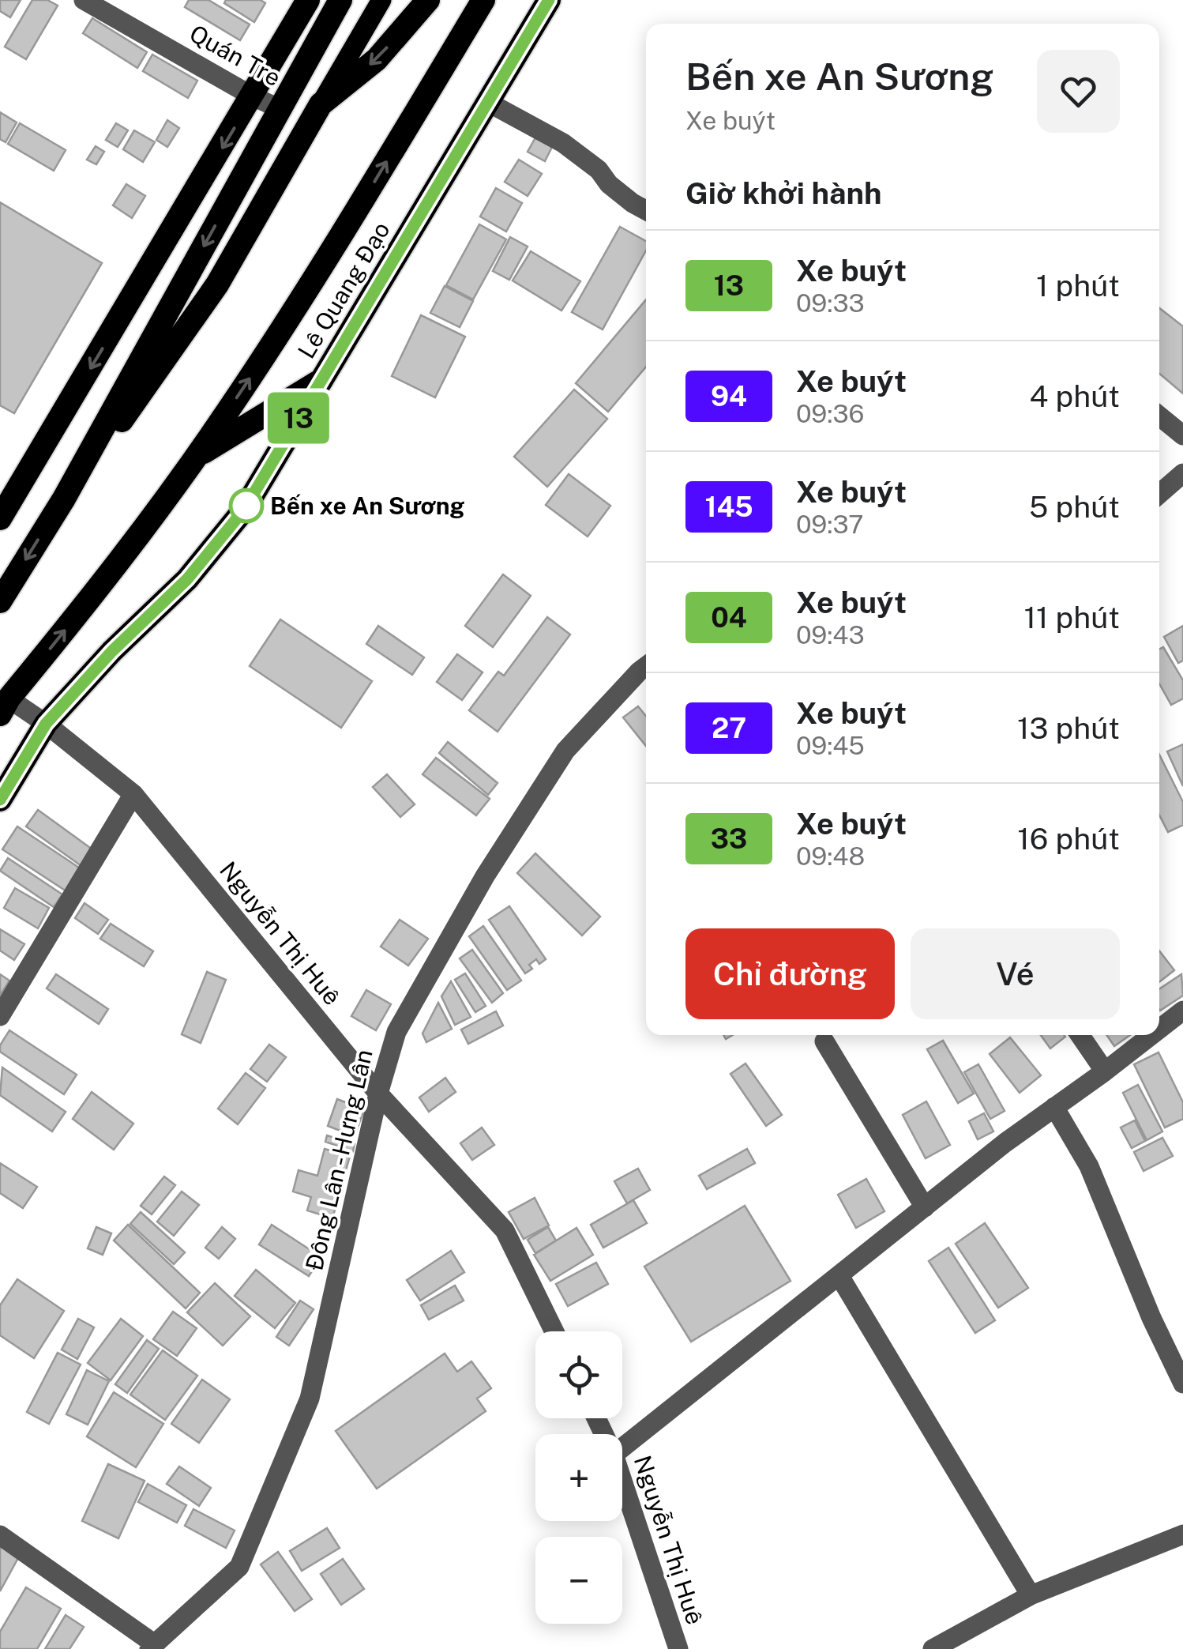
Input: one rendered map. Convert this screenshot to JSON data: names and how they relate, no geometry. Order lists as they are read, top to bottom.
{
  "streets": {
    "highway": ["Lê Quang Đạo"],
    "street": ["Quán Tre", "Nguyễn Thị Huê", "Đông Lân - Hưng Lân"]
  },
  "crossings": [
    ["Lê Quang Đạo", "Nguyễn Thị Huê"],
    ["Nguyễn Thị Huê", "Đông Lân - Hưng Lân"]
  ],
  "places": ["Bến xe An Sương"],
  "lines": ["bus line 13"],
  "page": {
    "on_map": "13",
    "heading": [
      ["Bến xe An Sương", "Xe buýt"],
      "Giờ khởi hành"
    ],
    "list": [
      {
        "mark": "13",
        "name": "Xe buýt",
        "note": "09:33",
        "value": "1 phút"
      },
      {
        "mark": "94",
        "name": "Xe buýt",
        "note": "09:36",
        "value": "4 phút"
      },
      {
        "mark": "145",
        "name": "Xe buýt",
        "note": "09:37",
        "value": "5 phút"
      },
      {
        "mark": "04",
        "name": "Xe buýt",
        "note": "09:43",
        "value": "11 phút"
      },
      {
        "mark": "27",
        "name": "Xe buýt",
        "note": "09:45",
        "value": "13 phút"
      },
      {
        "mark": "33",
        "name": "Xe buýt",
        "note": "09:48",
        "value": "16 phút"
      }
    ],
    "buttons": ["Chỉ đường", "Vé"],
    "map_buttons": ["+", "−"]
  }
}
